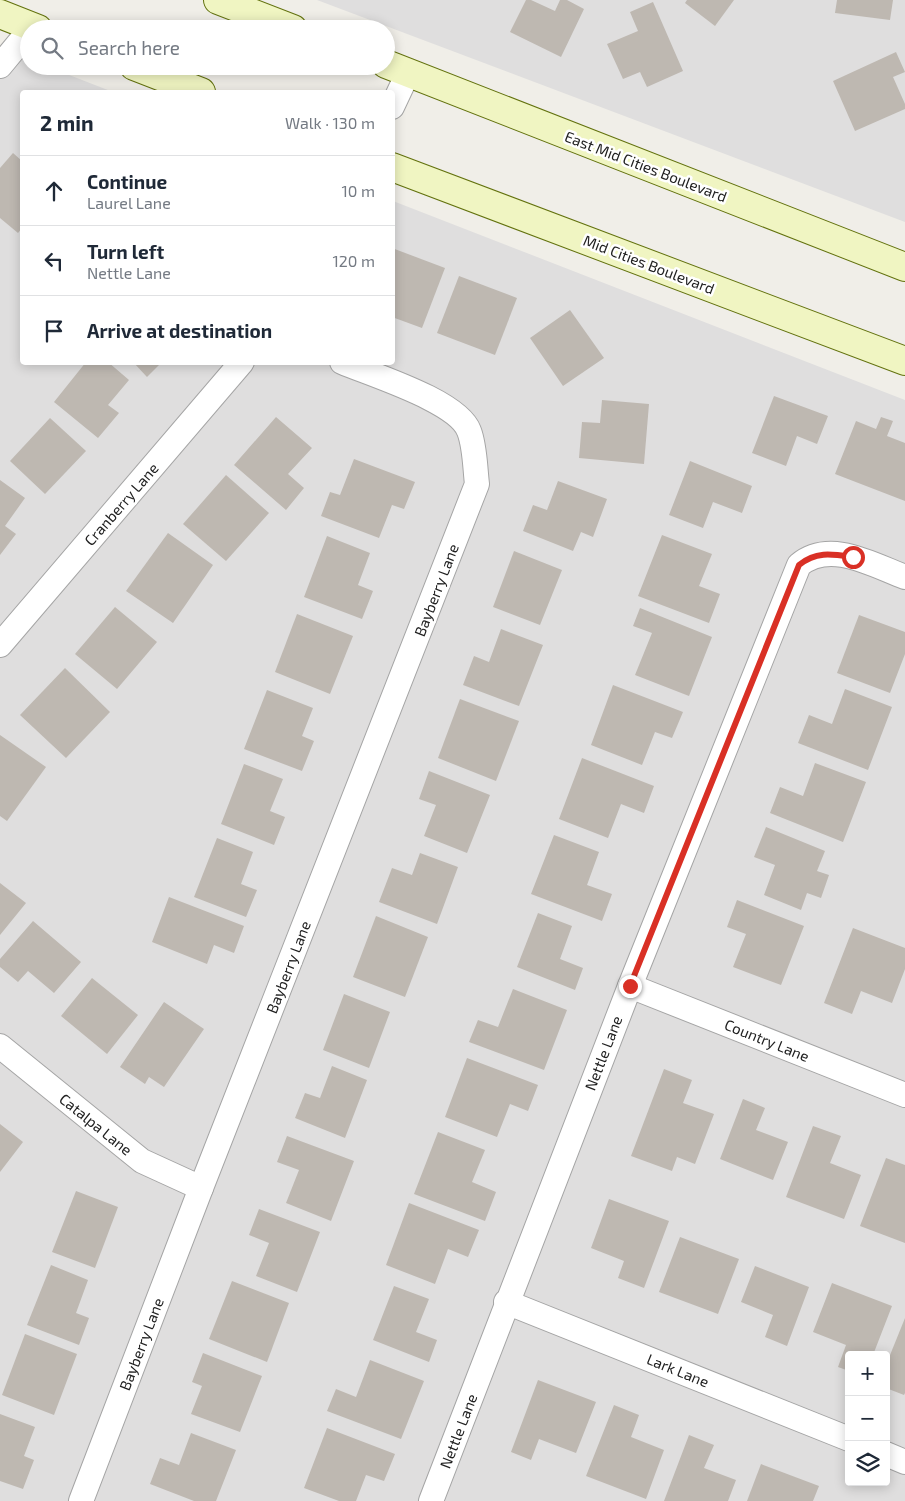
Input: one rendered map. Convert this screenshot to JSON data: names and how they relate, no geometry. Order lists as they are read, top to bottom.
{
  "streets": {
    "main road": ["East Mid Cities Boulevard", "Mid Cities Boulevard"],
    "street": [
      "Cranberry Lane",
      "Bayberry Lane",
      "Country Lane",
      "Nettle Lane",
      "Catalpa Lane",
      "Lark Lane"
    ]
  },
  "crossings": [
    ["Bayberry Lane", "Catalpa Lane"],
    ["Country Lane", "Nettle Lane"],
    ["Nettle Lane", "Lark Lane"]
  ],
  "page": {
    "search": "Search here",
    "heading": ["2 min", "Walk · 130 m"],
    "list": [
      ["Continue", "Laurel Lane", "10 m"],
      ["Turn left", "Nettle Lane", "120 m"],
      "Arrive at destination"
    ],
    "map_buttons": ["+", "−"]
  }
}
